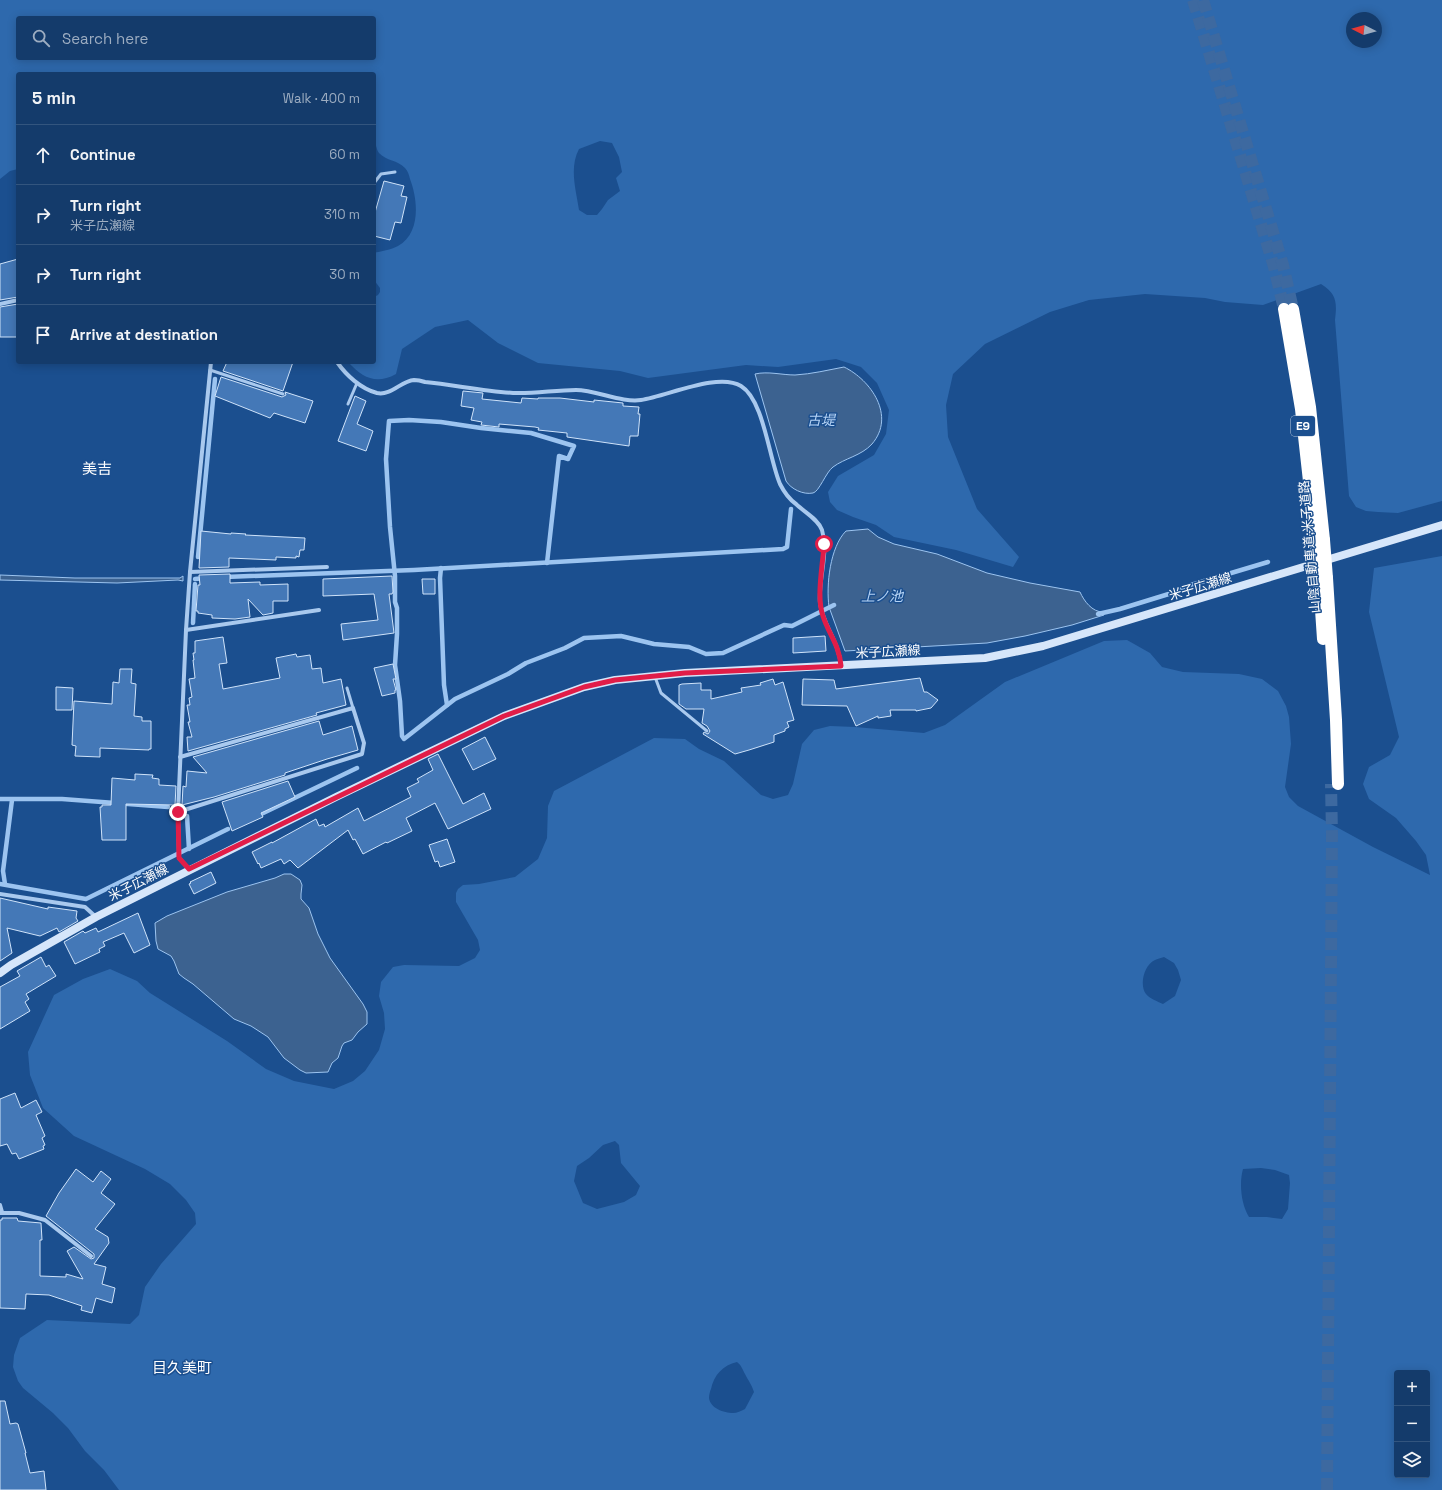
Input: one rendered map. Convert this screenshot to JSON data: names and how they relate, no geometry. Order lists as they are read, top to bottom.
{
  "streets": {
    "highway": ["E9", "山陰自動車道;米子道路"],
    "main road": ["米子広瀬線"]
  },
  "districts": ["美吉", "目久美町"],
  "water": ["古堤", "上ノ池"],
  "north": "left",
  "page": {
    "search": "Search here",
    "heading": ["5 min", "Walk · 400 m"],
    "list": [
      ["Continue", "60 m"],
      ["Turn right", "米子広瀬線", "310 m"],
      ["Turn right", "30 m"],
      "Arrive at destination"
    ],
    "map_buttons": ["+", "−"]
  }
}
